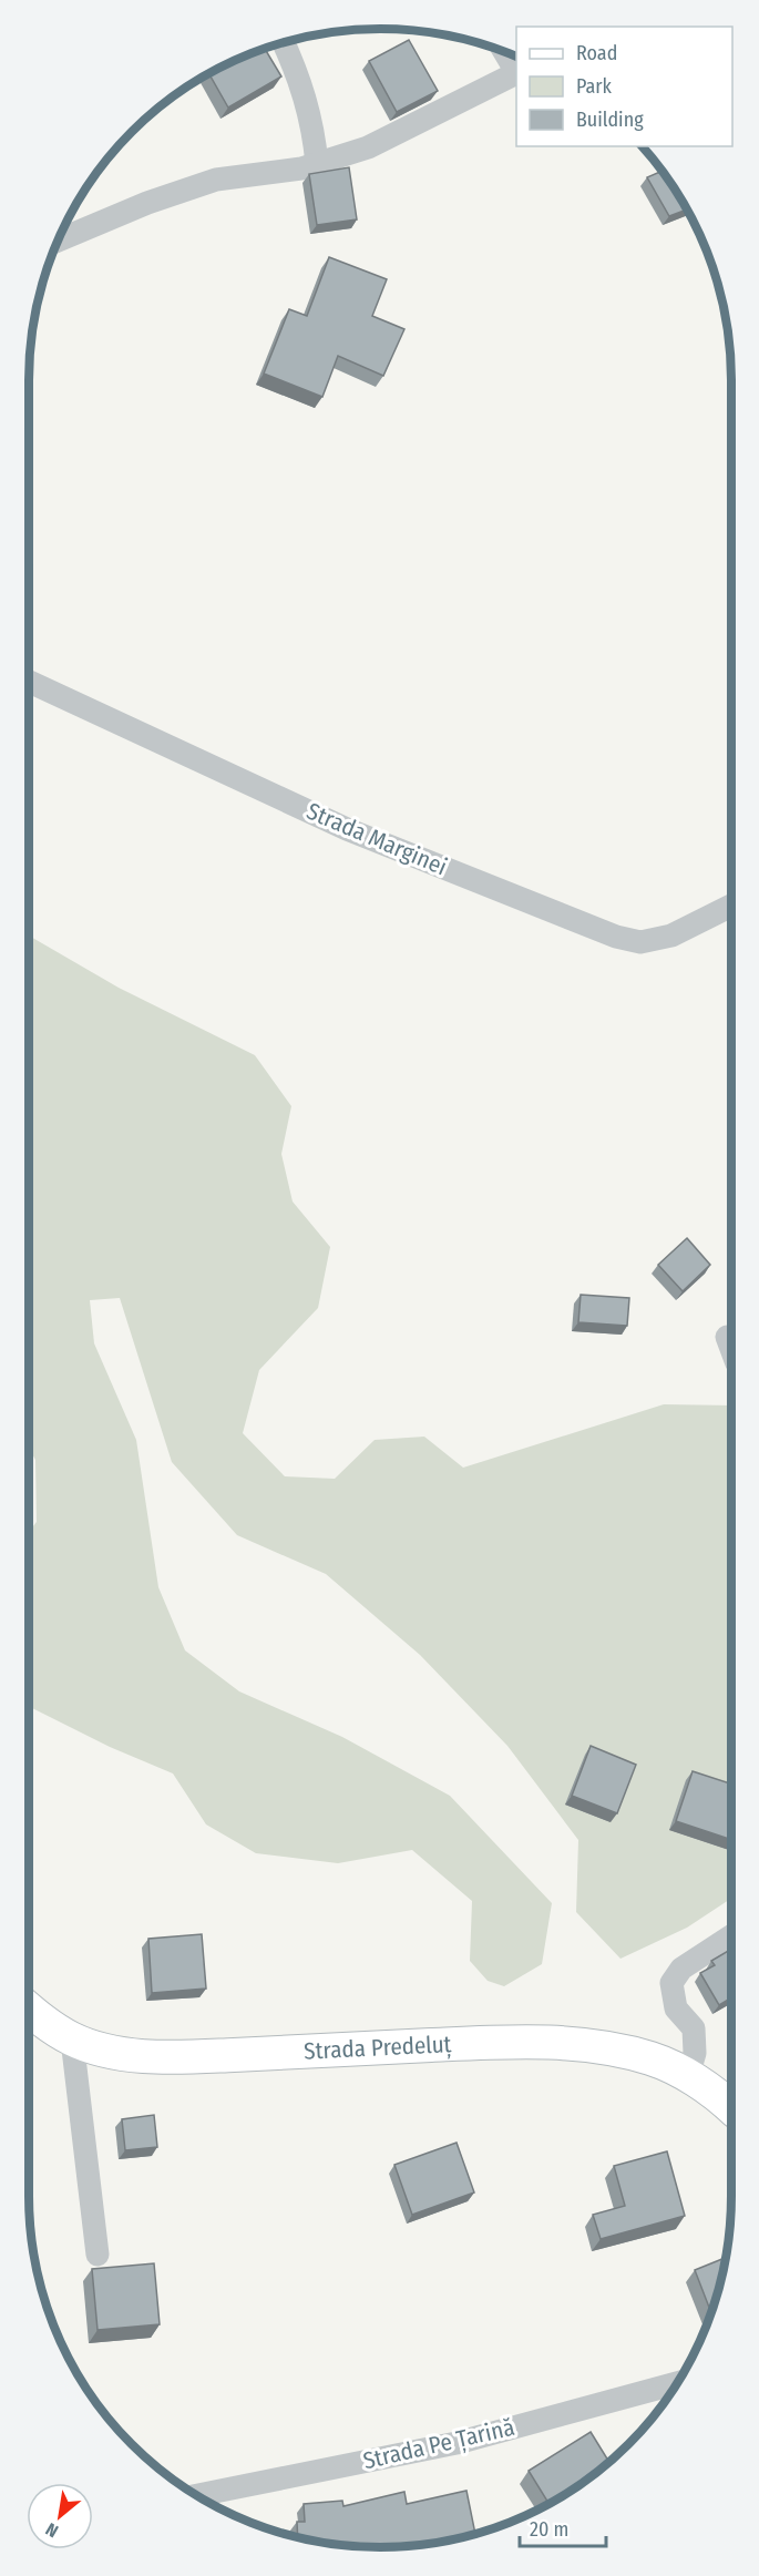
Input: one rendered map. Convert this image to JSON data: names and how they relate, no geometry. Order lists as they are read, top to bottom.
{
  "streets": {
    "main road": ["Strada Predeluț"],
    "street": ["Strada Marginei", "Strada Pe Țarină"]
  },
  "legend": ["Road", "Park", "Building"],
  "scale_bar": "20 m",
  "north": "bottom left"
}
